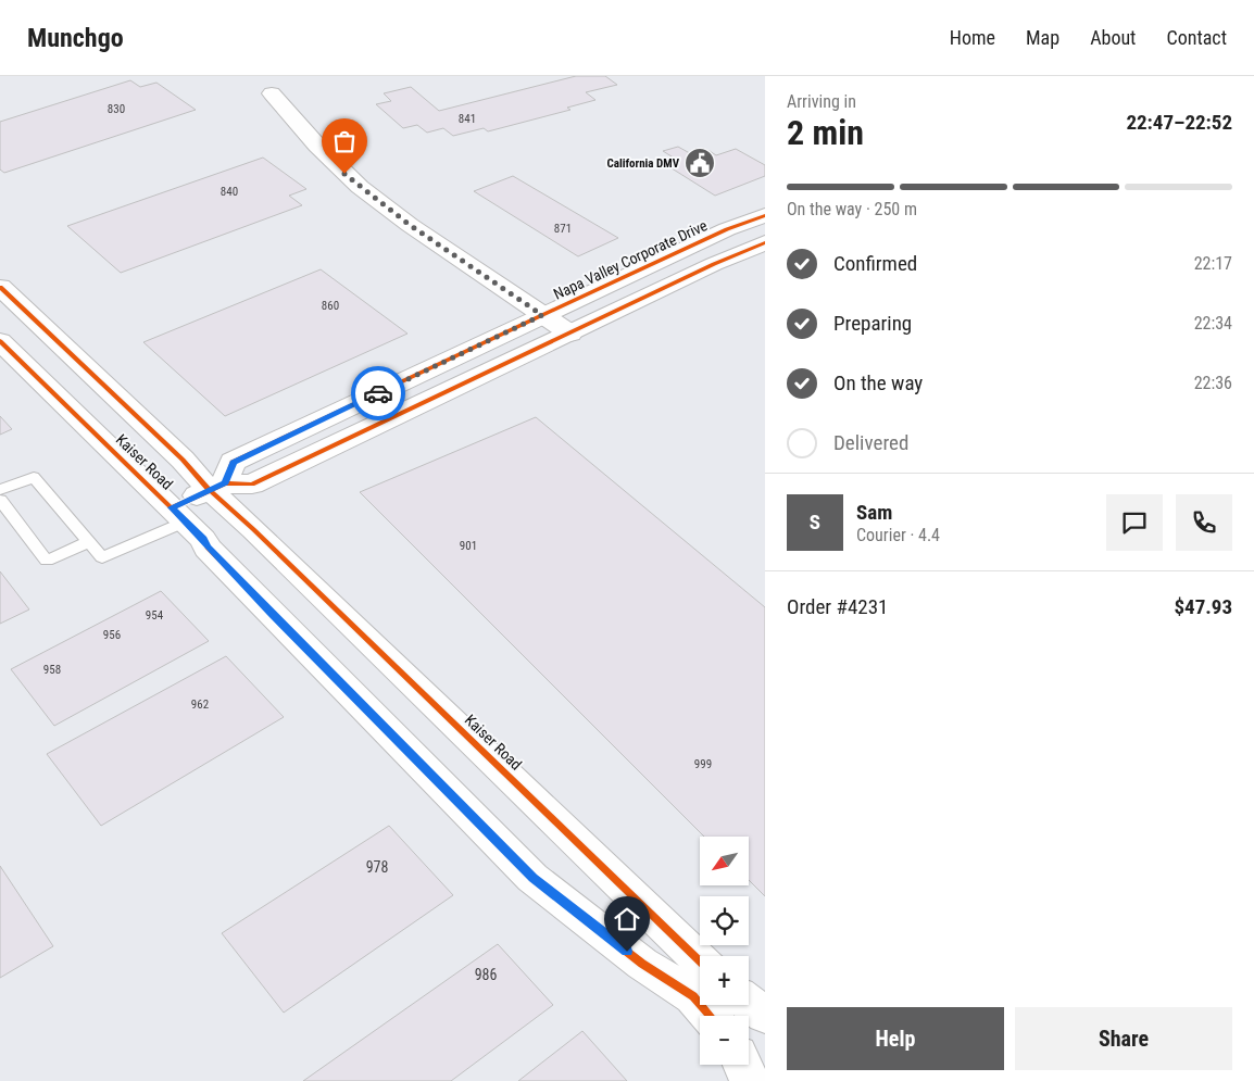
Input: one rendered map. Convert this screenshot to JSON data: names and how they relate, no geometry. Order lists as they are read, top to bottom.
{
  "streets": {
    "street": ["Napa Valley Corporate Drive", "Kaiser Road"]
  },
  "crossings": [
    ["Napa Valley Corporate Drive", "Kaiser Road"]
  ],
  "places": {
    "public building": ["California DMV"]
  },
  "house_numbers": [
    "830",
    "841",
    "840",
    "871",
    "860",
    "901",
    "954",
    "956",
    "958",
    "962",
    "999",
    "978",
    "986"
  ],
  "north": "bottom left",
  "page": {
    "header": "Munchgo",
    "nav": [
      "Home",
      "Map",
      "About",
      "Contact"
    ],
    "heading": ["2 min", "Arriving in", "22:47–22:52"],
    "panel": [
      "Sam",
      "Courier · 4.4",
      "Order #4231",
      "$47.93"
    ],
    "bar": "On the way · 250 m",
    "list": [
      ["Confirmed", "22:17"],
      ["Preparing", "22:34"],
      ["On the way", "22:36"],
      "Delivered"
    ],
    "round": "S",
    "map_buttons": ["+", "−"],
    "buttons": ["Help", "Share"]
  }
}
